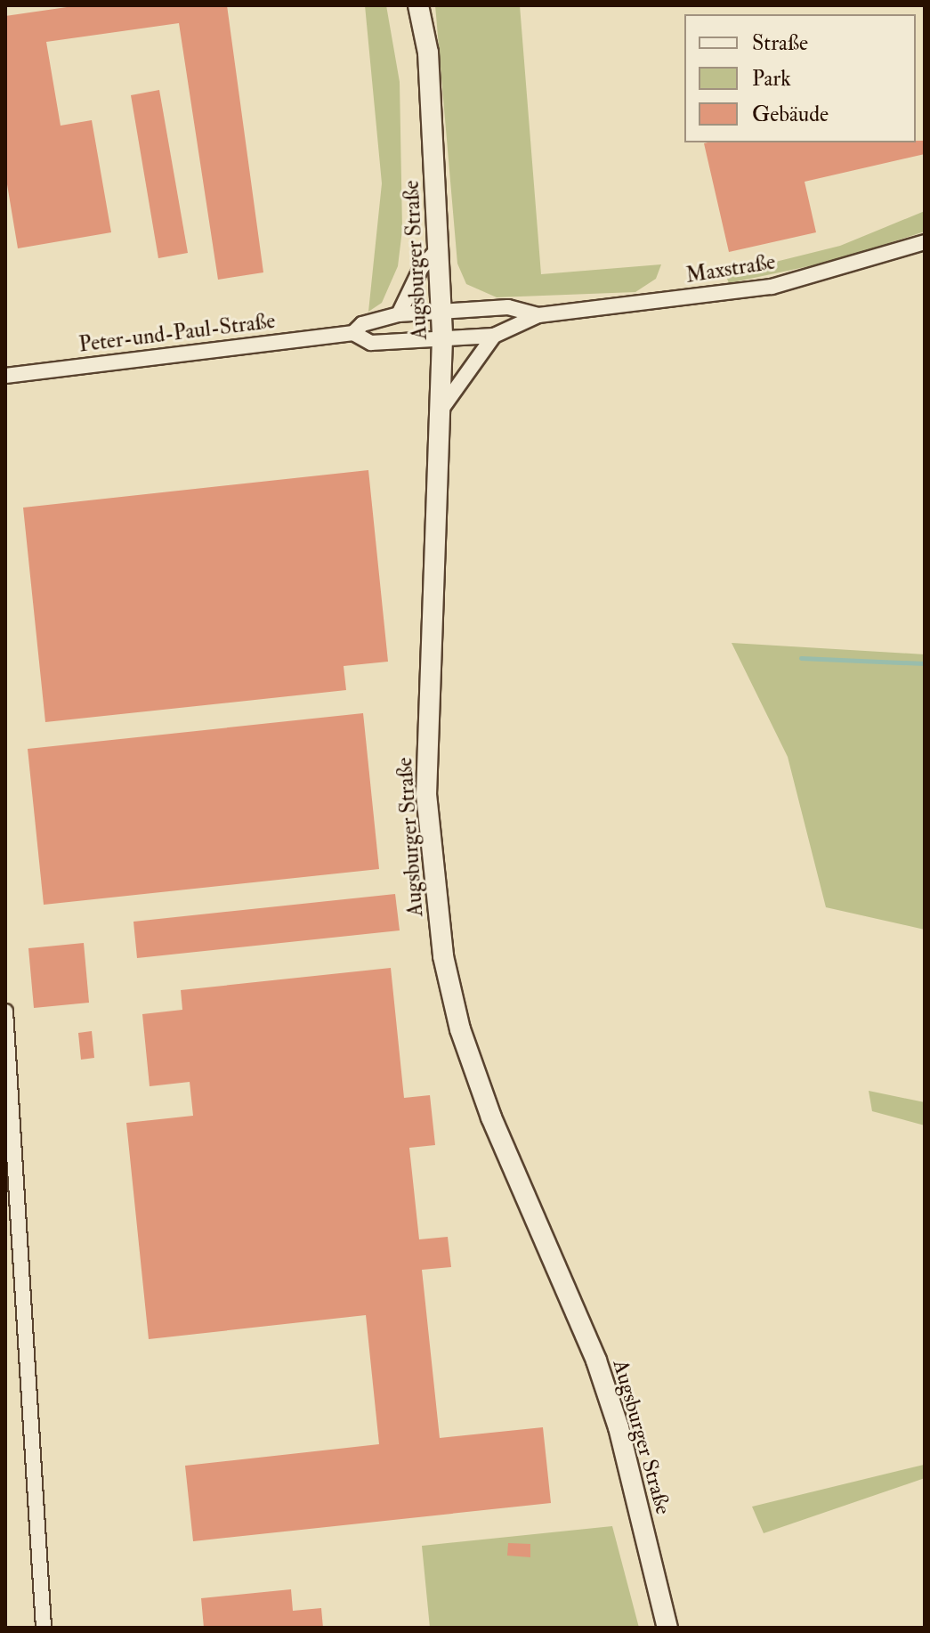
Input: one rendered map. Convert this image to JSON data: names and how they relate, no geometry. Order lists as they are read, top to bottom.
{
  "streets": {
    "main road": ["Augsburger Straße"],
    "street": ["Maxstraße", "Peter-und-Paul-Straße"]
  },
  "crossings": [
    ["Augsburger Straße", "Maxstraße"],
    ["Augsburger Straße", "Peter-und-Paul-Straße"],
    ["Maxstraße", "Peter-und-Paul-Straße"]
  ],
  "legend": ["Straße", "Park", "Gebäude"]
}
